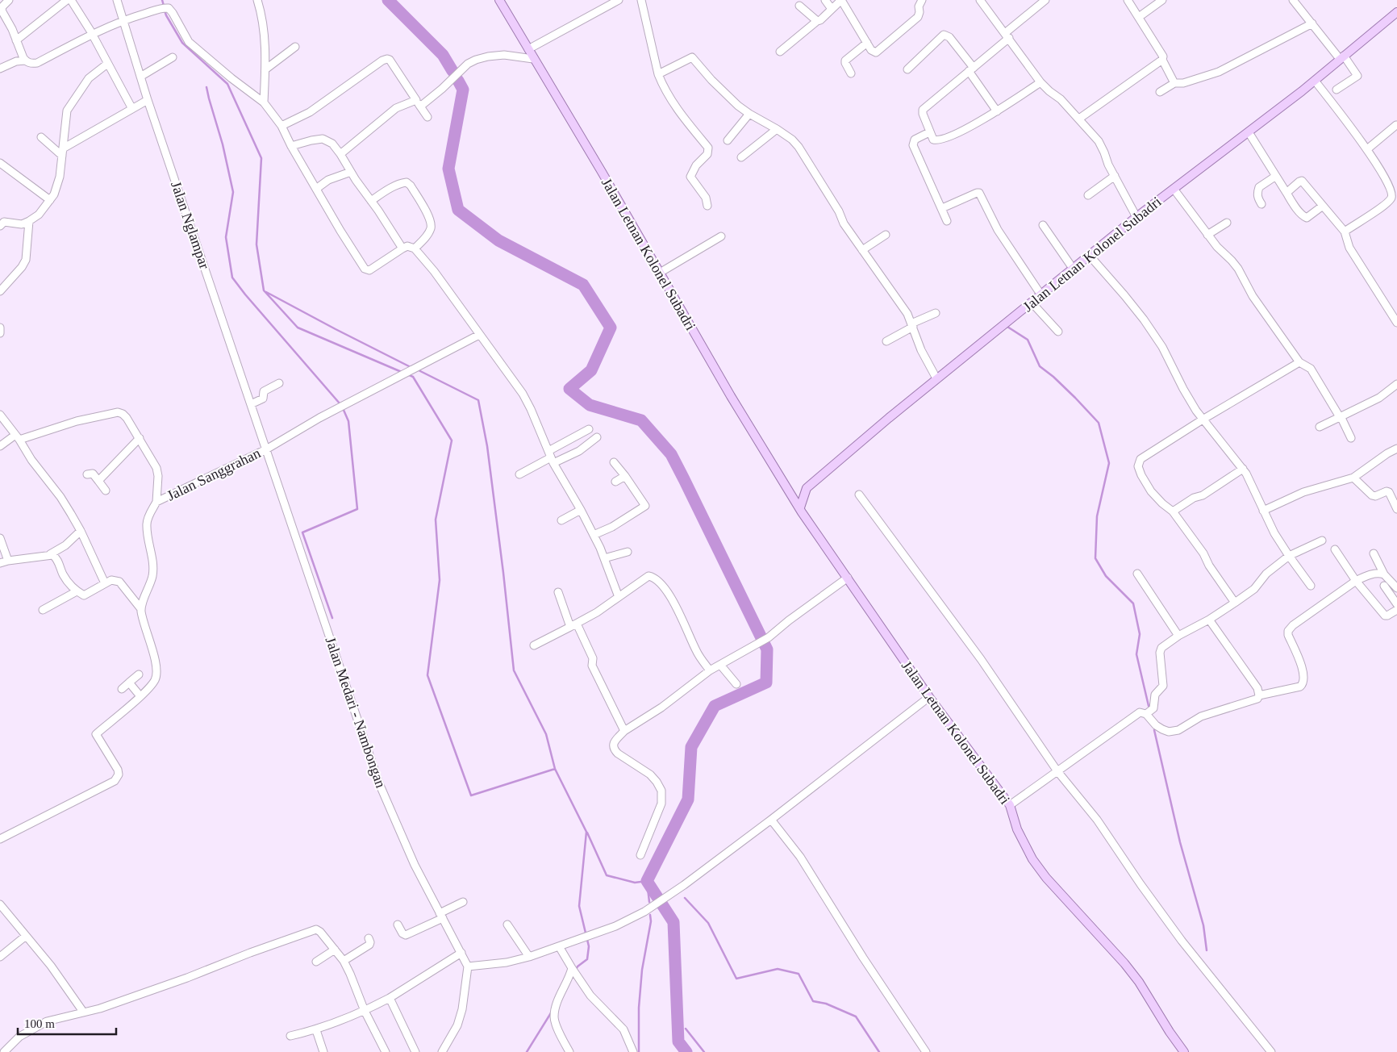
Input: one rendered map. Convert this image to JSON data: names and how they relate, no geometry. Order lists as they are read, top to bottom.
{
  "streets": {
    "main road": ["Jalan Letnan Kolonel Subadri"],
    "street": ["Jalan Nglampar", "Jalan Sanggrahan", "Jalan Medari - Nambongan"]
  },
  "crossings": [
    ["Jalan Nglampar", "Jalan Sanggrahan"],
    ["Jalan Nglampar", "Jalan Medari - Nambongan"],
    ["Jalan Sanggrahan", "Jalan Medari - Nambongan"]
  ],
  "scale_bar": "100 m"
}
